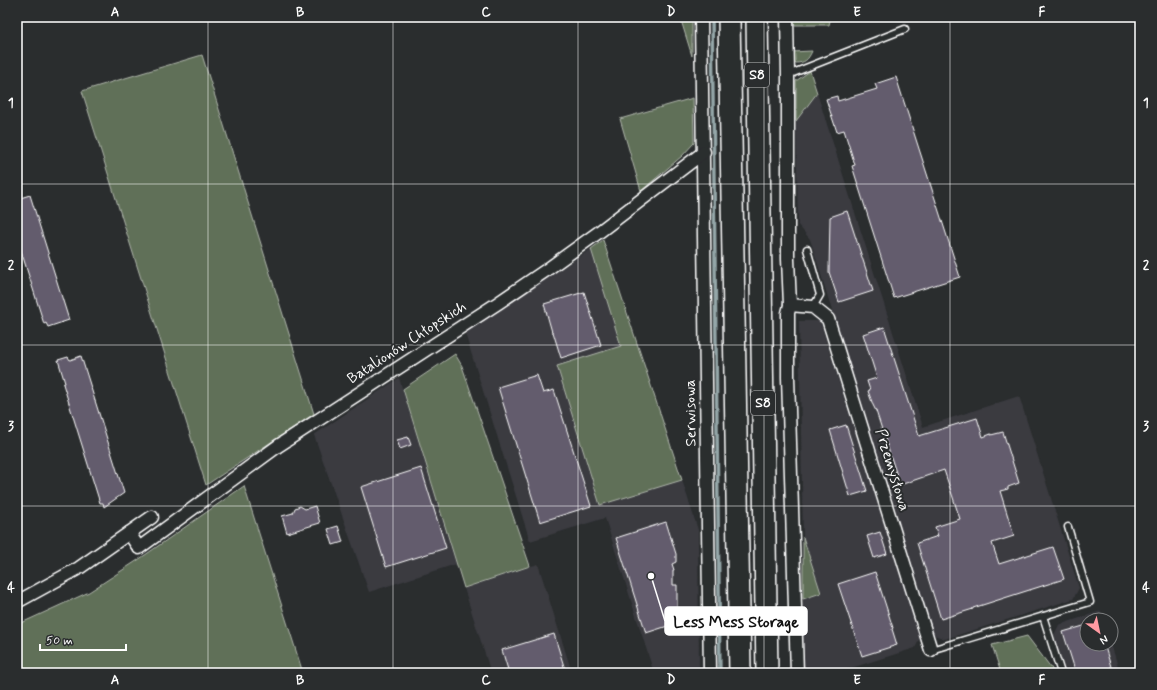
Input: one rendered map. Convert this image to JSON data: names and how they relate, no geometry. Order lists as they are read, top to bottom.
{
  "streets": {
    "highway": ["S8"],
    "street": ["Batalionów Chłopskich", "Serwisowa", "Przemysłowa"]
  },
  "crossings": [
    ["Batalionów Chłopskich", "Serwisowa"]
  ],
  "places": ["Less Mess Storage"],
  "scale_bar": "50 m",
  "north": "bottom right",
  "grid": {
    "columns": [
      "A",
      "B",
      "C",
      "D",
      "E",
      "F"
    ],
    "rows": [
      "1",
      "2",
      "3",
      "4"
    ]
  }
}
